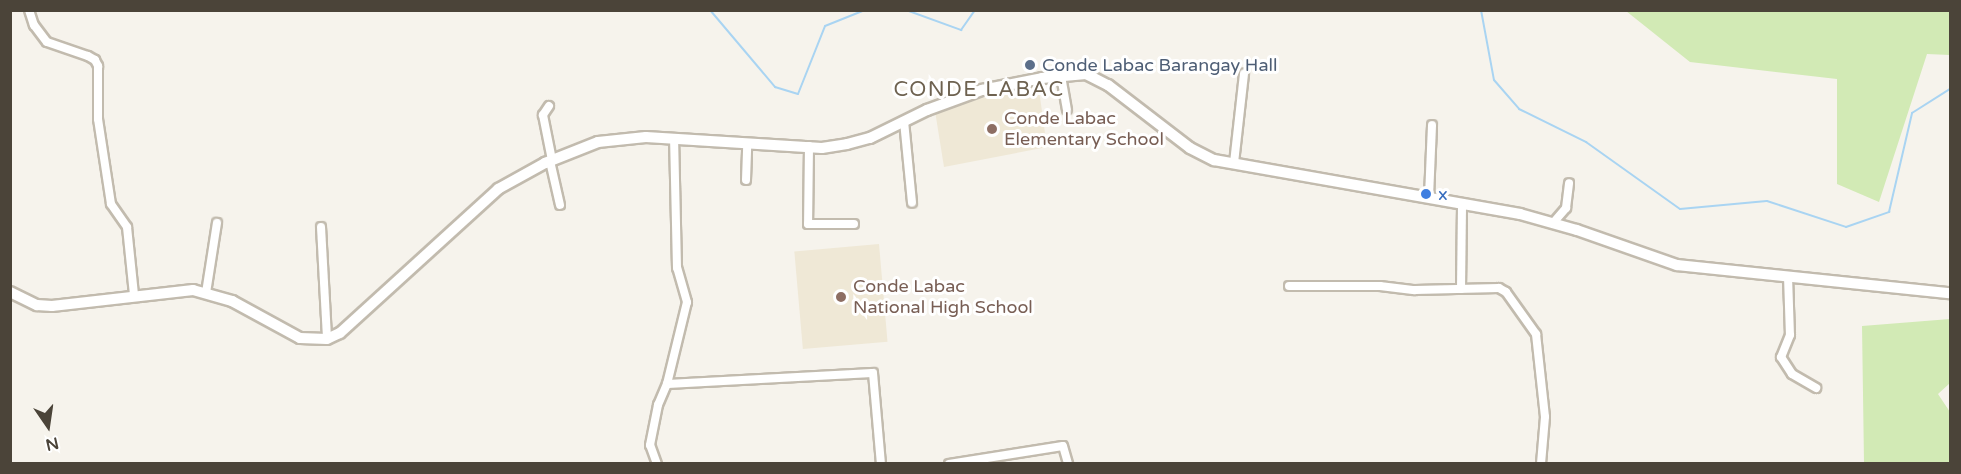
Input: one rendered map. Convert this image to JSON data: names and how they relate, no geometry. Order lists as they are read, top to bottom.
{
  "districts": ["CONDE LABAC"],
  "places": [
    "Conde Labac Barangay Hall",
    "Conde Labac Elementary School",
    "x",
    "Conde Labac National High School"
  ],
  "north": "bottom"
}
